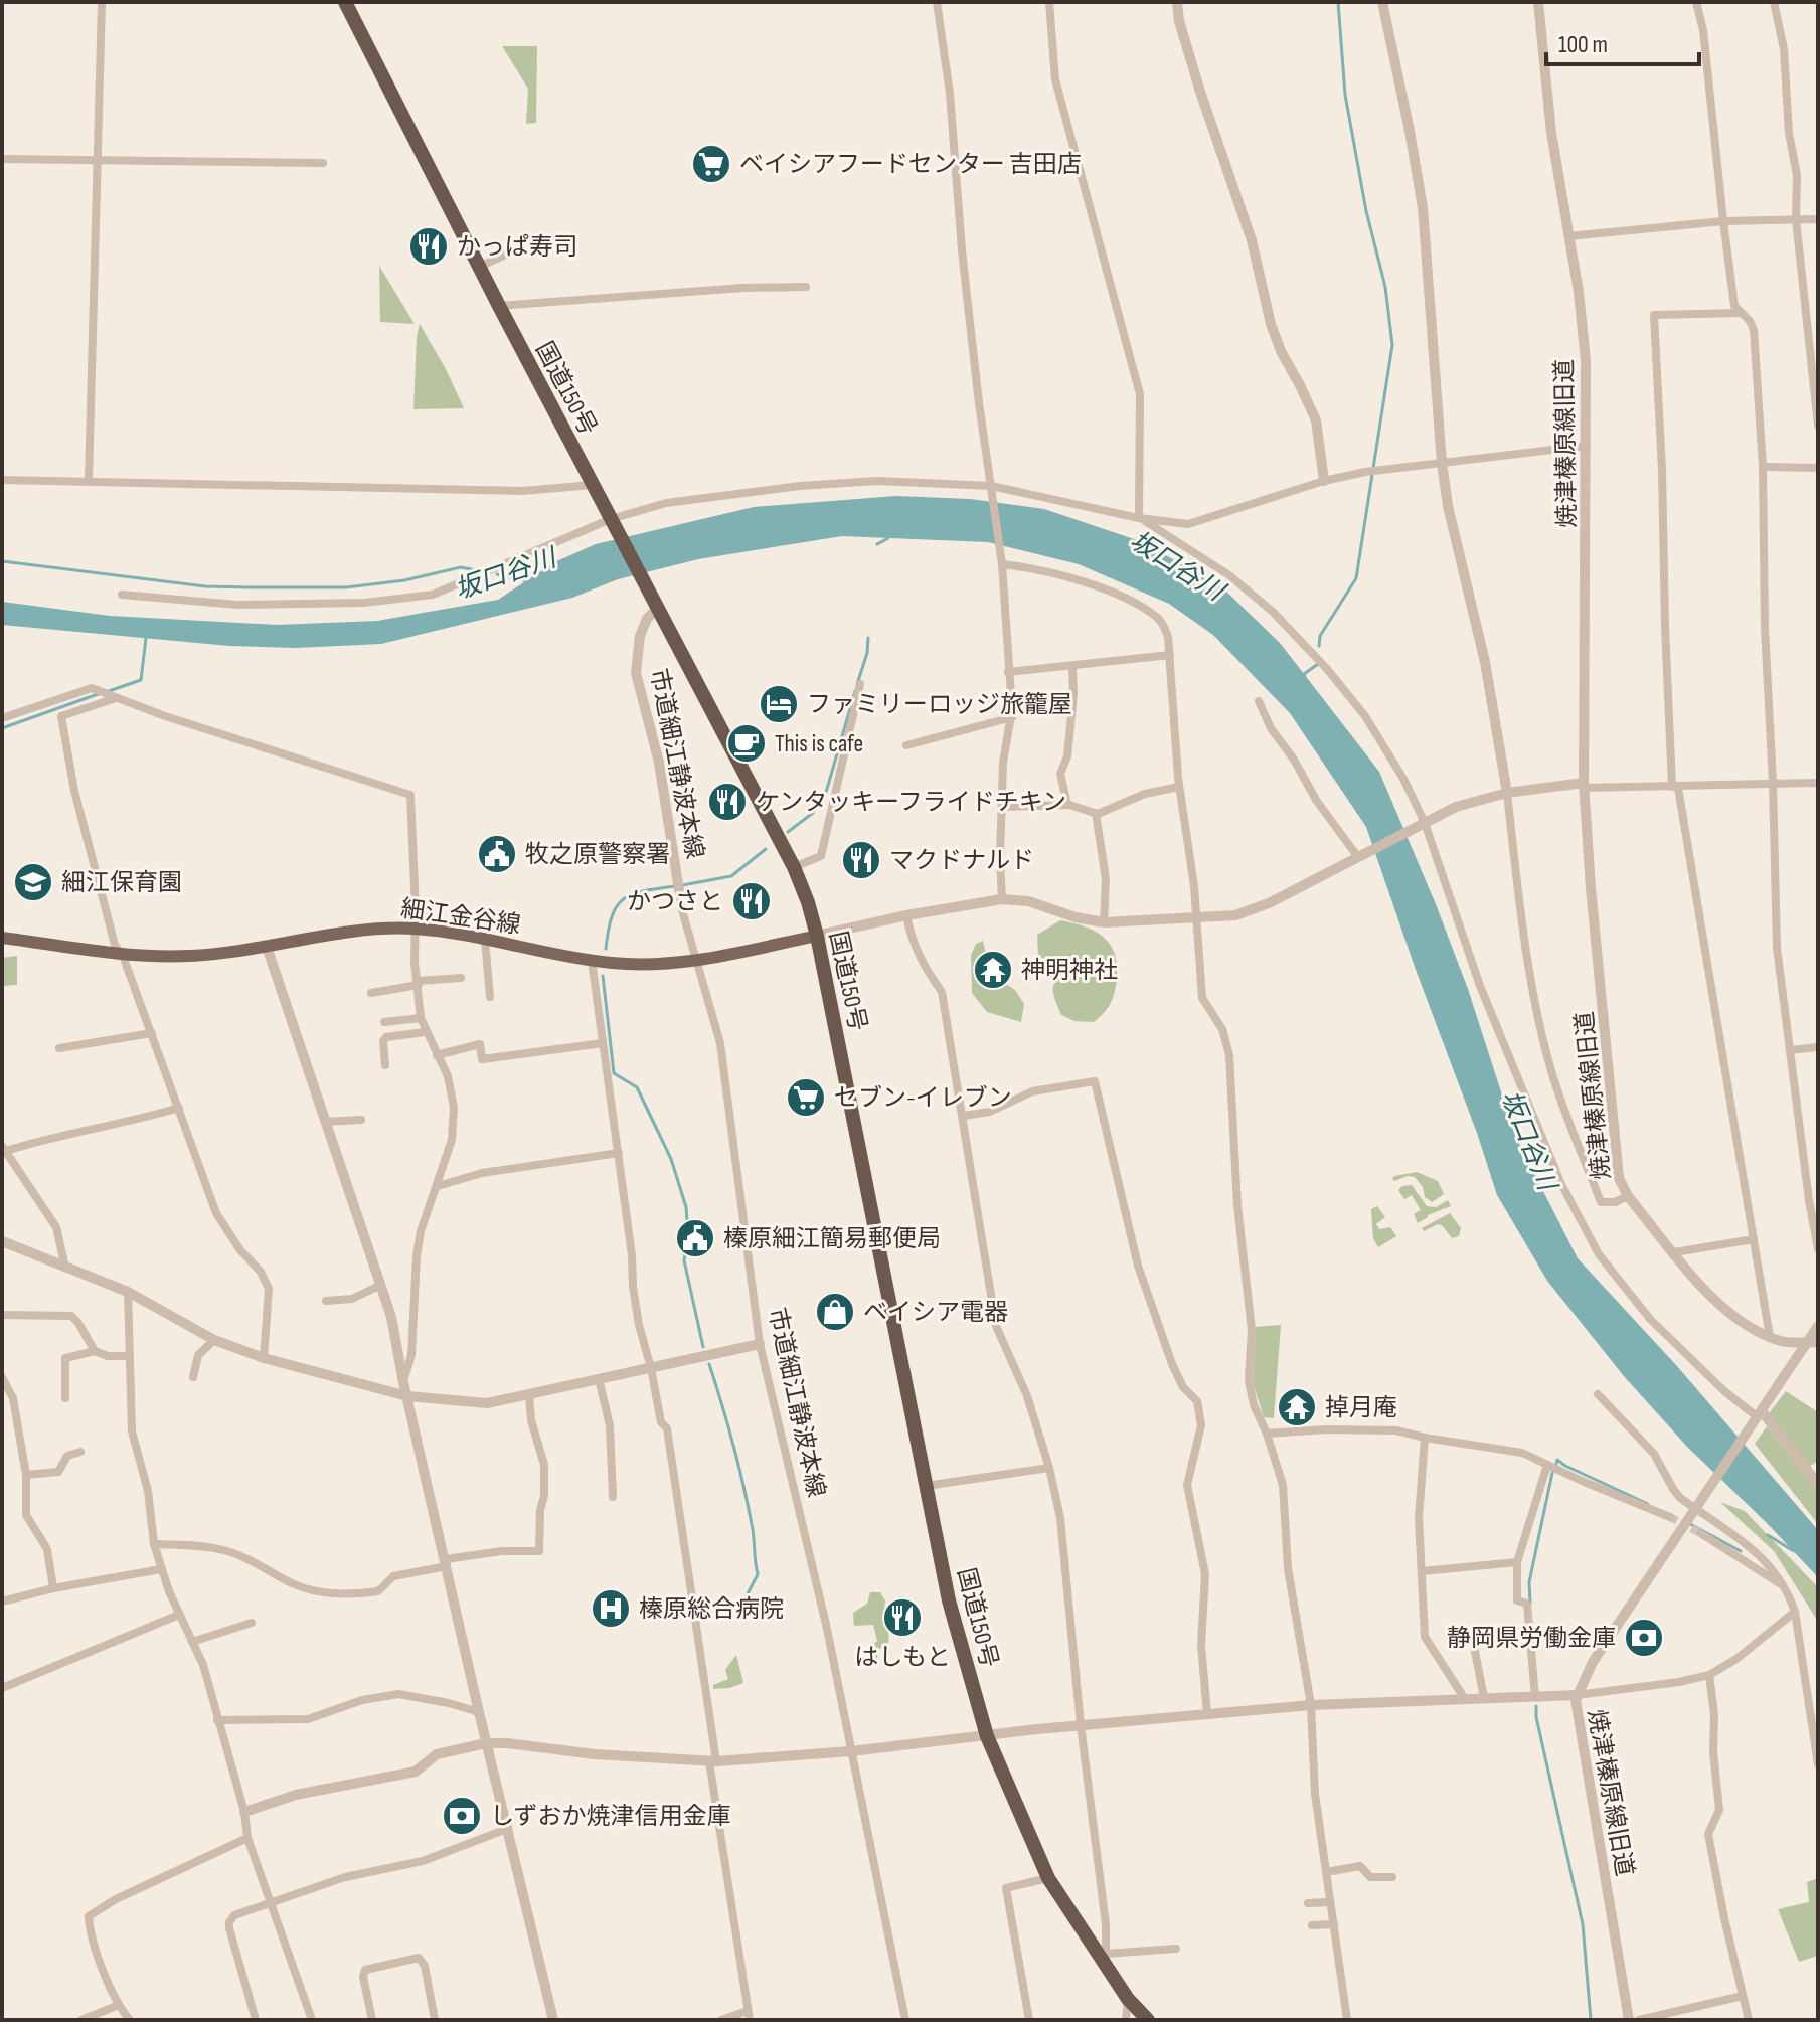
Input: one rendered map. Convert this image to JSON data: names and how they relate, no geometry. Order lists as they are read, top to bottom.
{
  "streets": {
    "highway": ["国道150号"],
    "main road": ["細江金谷線"],
    "street": ["焼津榛原線旧道", "市道細江静波本線"]
  },
  "crossings": [
    ["国道150号", "市道細江静波本線"],
    ["国道150号", "細江金谷線"],
    ["市道細江静波本線", "細江金谷線"]
  ],
  "water": ["坂口谷川"],
  "places": {
    "supermarket": ["ベイシアフードセンター 吉田店", "セブン-イレブン"],
    "restaurant": [
      "かっぱ寿司",
      "ケンタッキーフライドチキン",
      "マクドナルド",
      "かつさと",
      "はしもと"
    ],
    "hotel": ["ファミリーロッジ旅籠屋"],
    "cafe": ["This is cafe"],
    "public building": ["牧之原警察署", "榛原細江簡易郵便局"],
    "school or university": ["細江保育園"],
    "temple": ["神明神社", "掉月庵"],
    "shop": ["ベイシア電器"],
    "hospital": ["榛原総合病院"],
    "bank": ["静岡県労働金庫", "しずおか焼津信用金庫"]
  },
  "scale_bar": "100 m"
}
